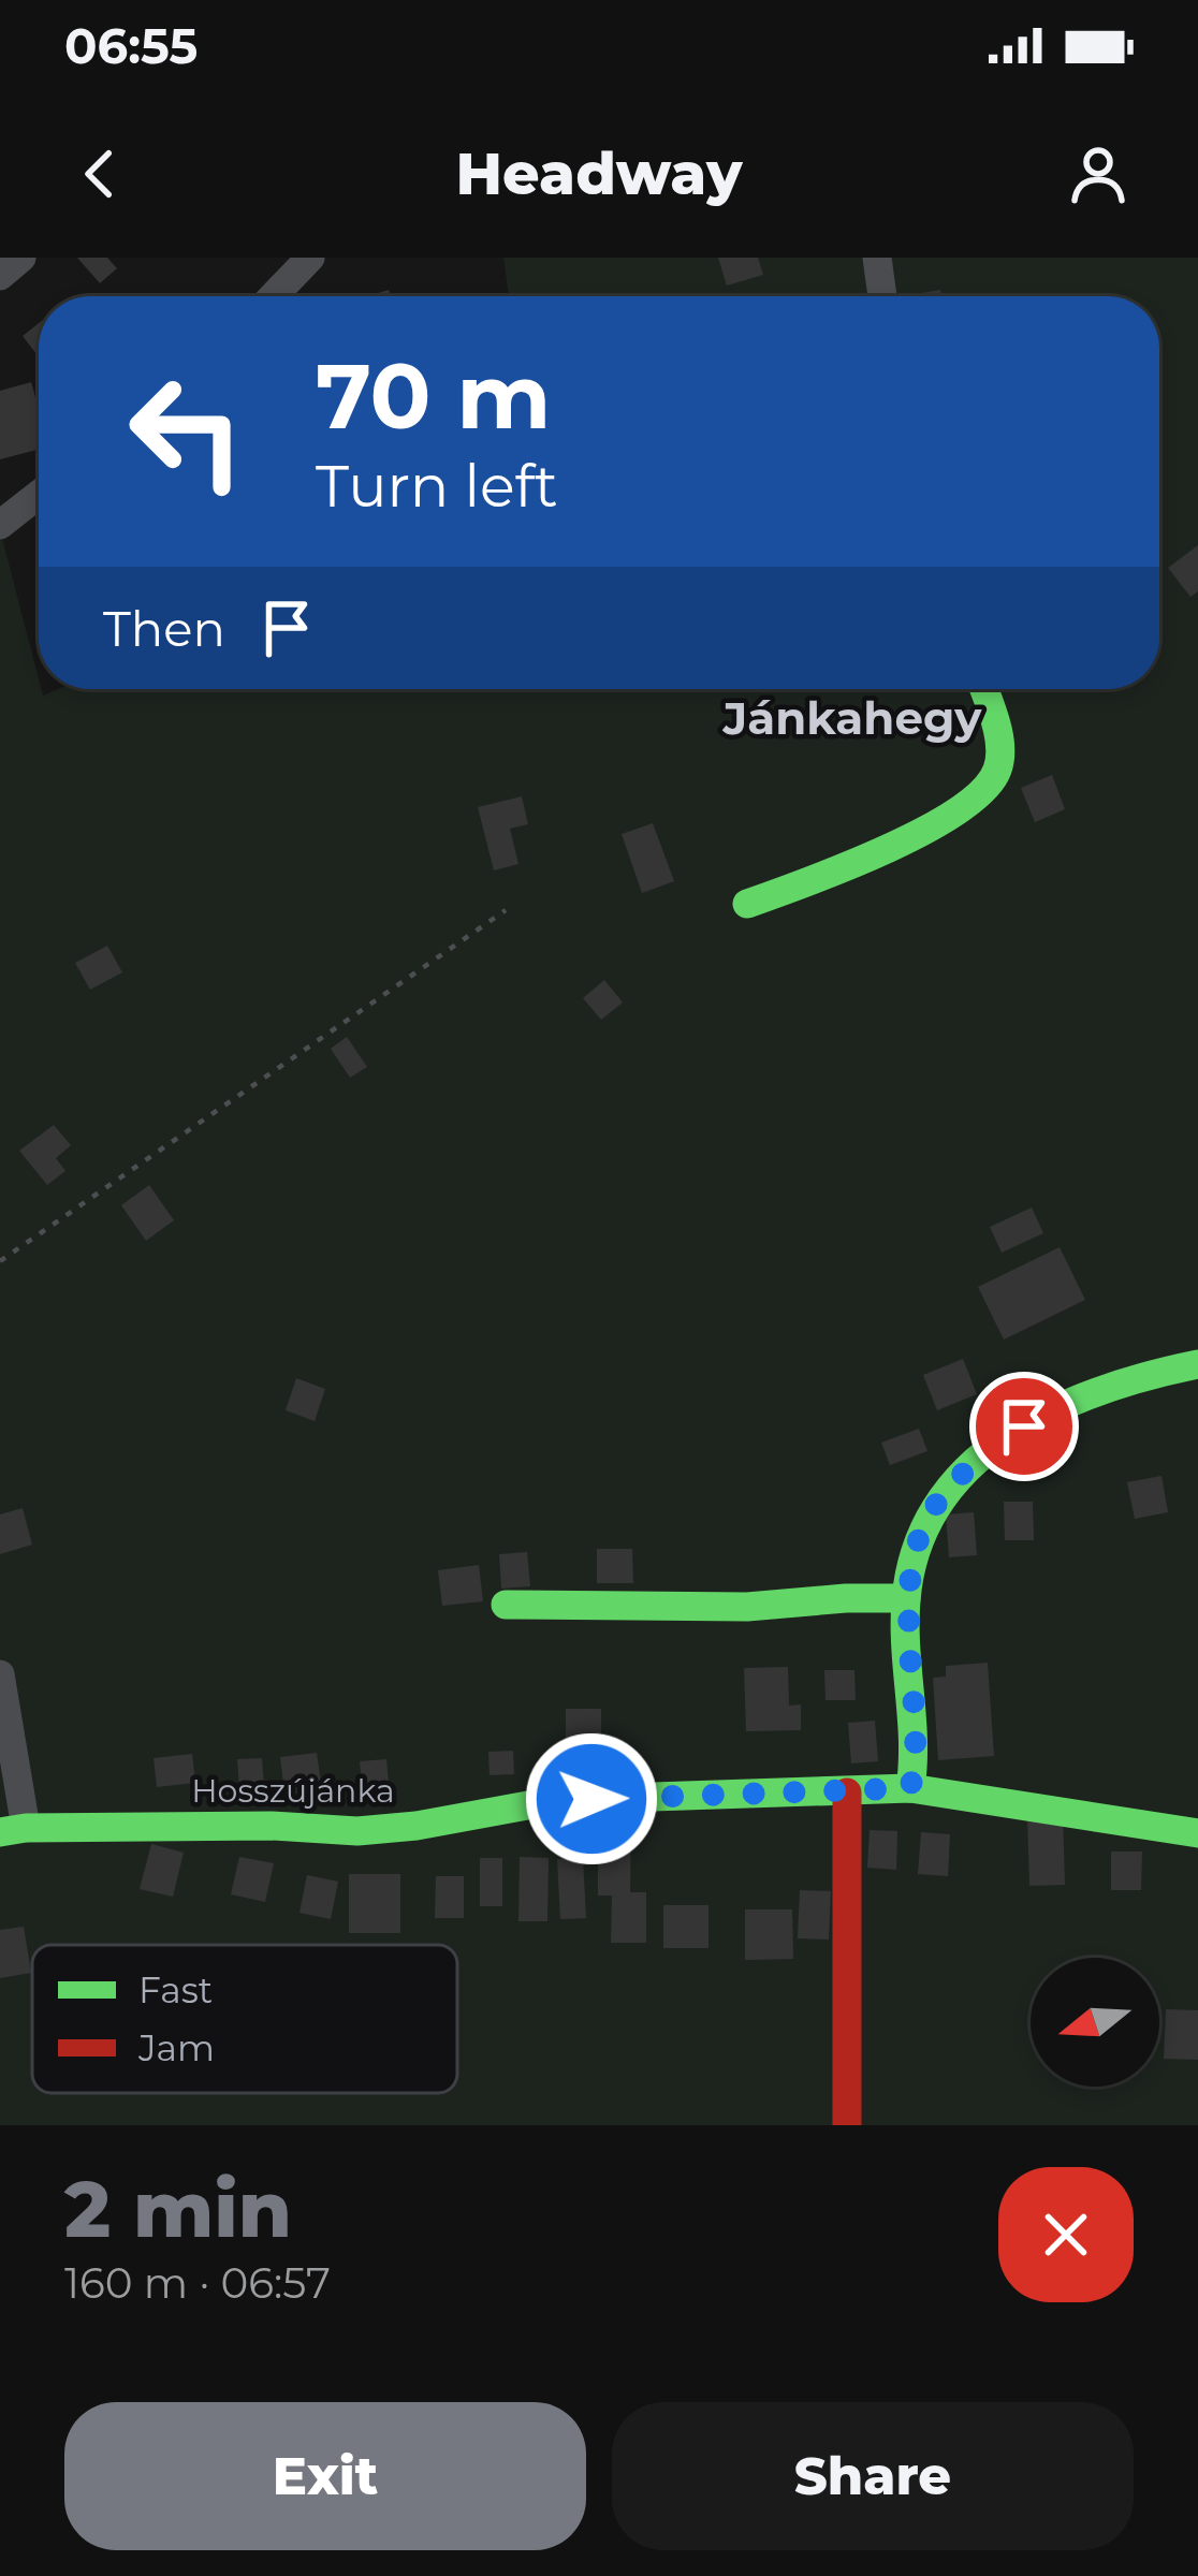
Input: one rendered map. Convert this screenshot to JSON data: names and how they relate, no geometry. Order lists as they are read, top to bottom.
{
  "streets": {
    "street": ["Hosszújánka"]
  },
  "districts": ["Jánkahegy"],
  "legend": ["Fast", "Jam"],
  "north": "left",
  "page": {
    "status": "06:55",
    "header": "Headway",
    "turn": ["70 m", "Turn left"],
    "then": "Then",
    "heading": ["2 min", "160 m · 06:57"],
    "buttons": ["Exit", "Share"]
  }
}
